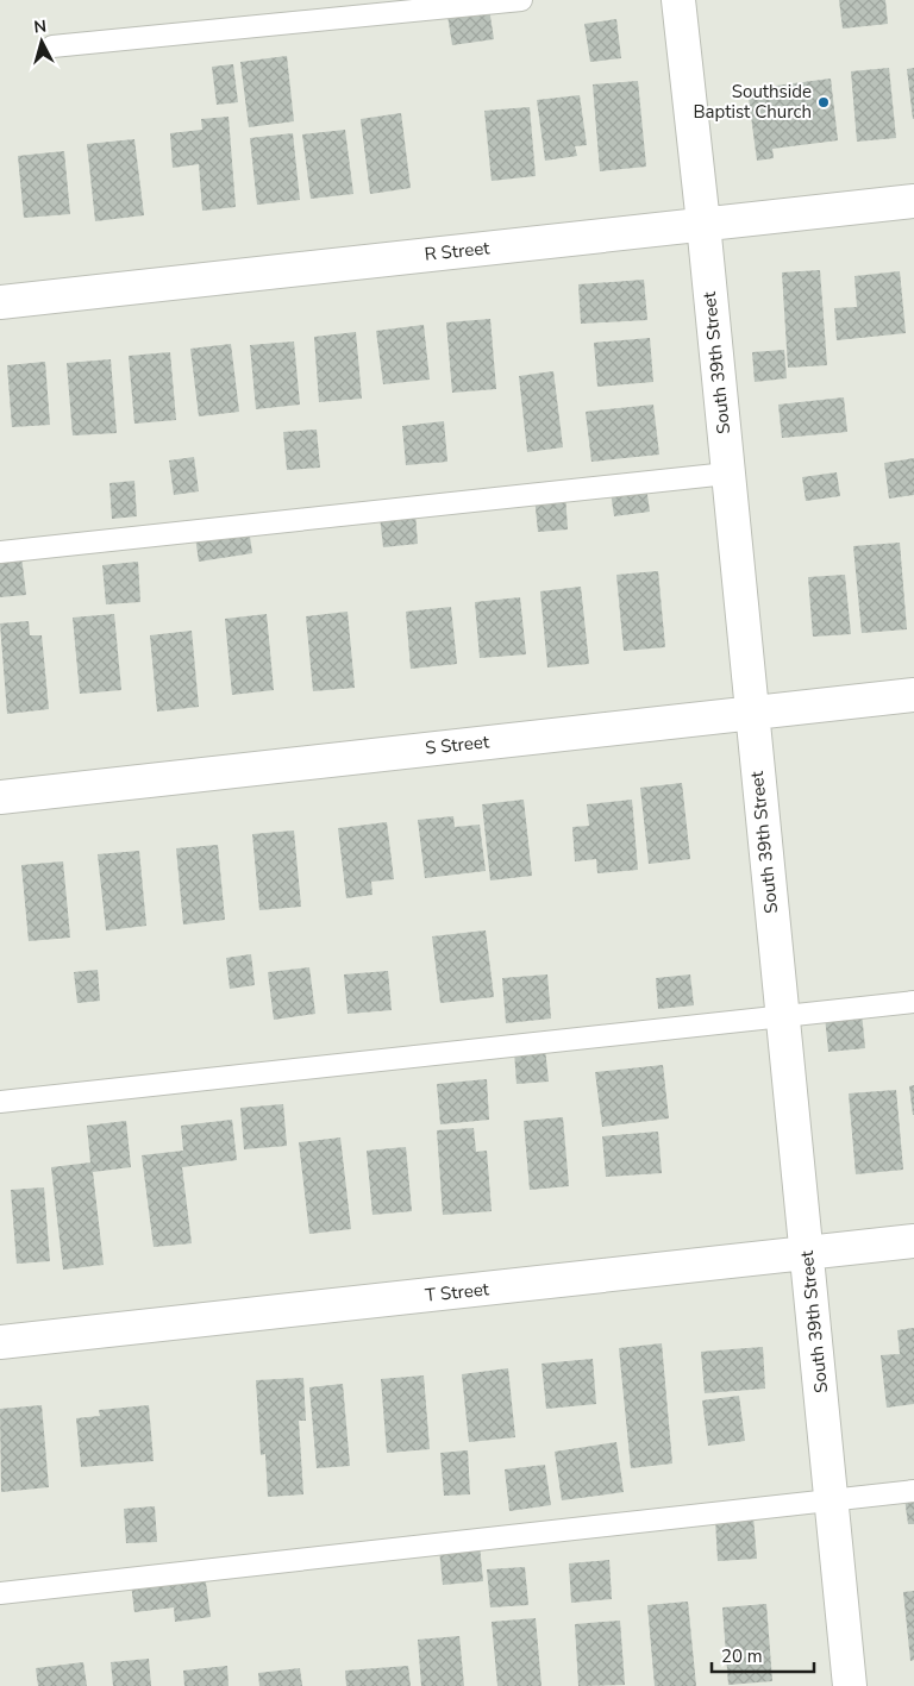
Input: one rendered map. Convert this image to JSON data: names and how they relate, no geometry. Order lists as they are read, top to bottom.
{
  "streets": {
    "street": [
      "R Street",
      "South 39th Street",
      "S Street",
      "T Street"
    ]
  },
  "crossings": [
    ["R Street", "South 39th Street"],
    ["South 39th Street", "S Street"],
    ["South 39th Street", "T Street"]
  ],
  "places": ["Southside Baptist Church"],
  "scale_bar": "20 m",
  "north": "top"
}
